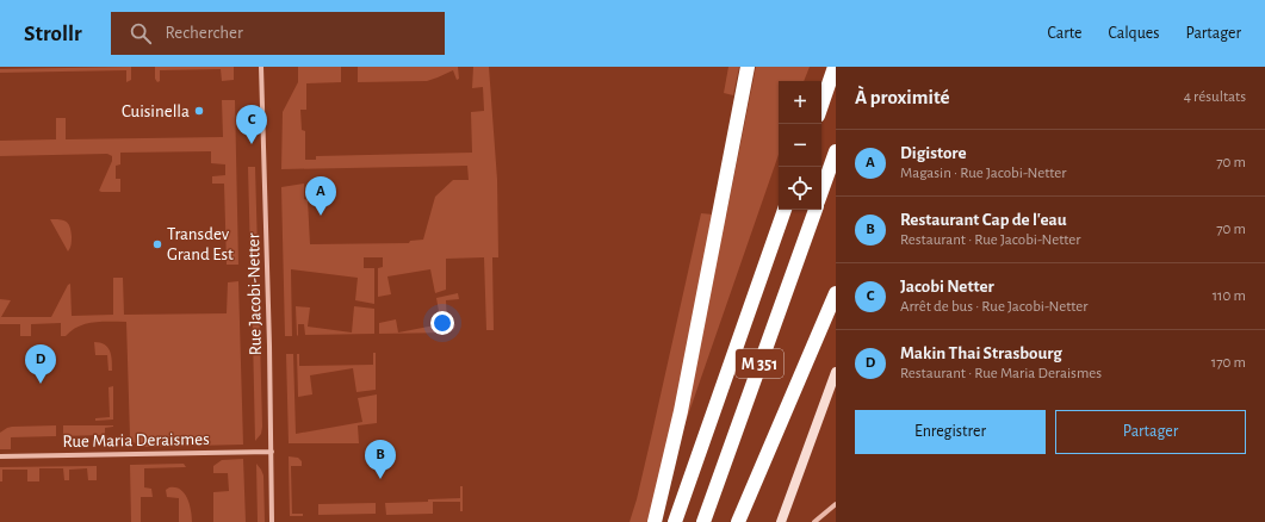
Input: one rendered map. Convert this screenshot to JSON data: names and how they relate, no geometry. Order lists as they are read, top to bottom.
{
  "streets": {
    "highway": ["M 351"],
    "street": ["Rue Jacobi-Netter", "Rue Maria Deraismes"]
  },
  "crossings": [
    ["Rue Jacobi-Netter", "Rue Maria Deraismes"]
  ],
  "places": ["Cuisinella", "Transdev Grand Est"],
  "page": {
    "header": "Strollr",
    "search": "Rechercher",
    "nav": ["Carte", "Calques", "Partager"],
    "heading": ["À proximité", "4 résultats"],
    "map_buttons": ["+", "−"],
    "pins": [
      "C",
      "A",
      "D",
      "B"
    ],
    "list": [
      {
        "mark": "A",
        "name": "Digistore",
        "note": "Magasin · Rue Jacobi-Netter",
        "value": "70 m"
      },
      {
        "mark": "B",
        "name": "Restaurant Cap de l'eau",
        "note": "Restaurant · Rue Jacobi-Netter",
        "value": "70 m"
      },
      {
        "mark": "C",
        "name": "Jacobi Netter",
        "note": "Arrêt de bus · Rue Jacobi-Netter",
        "value": "110 m"
      },
      {
        "mark": "D",
        "name": "Makin Thai Strasbourg",
        "note": "Restaurant · Rue Maria Deraismes",
        "value": "170 m"
      }
    ],
    "buttons": ["Enregistrer", "Partager"]
  }
}
